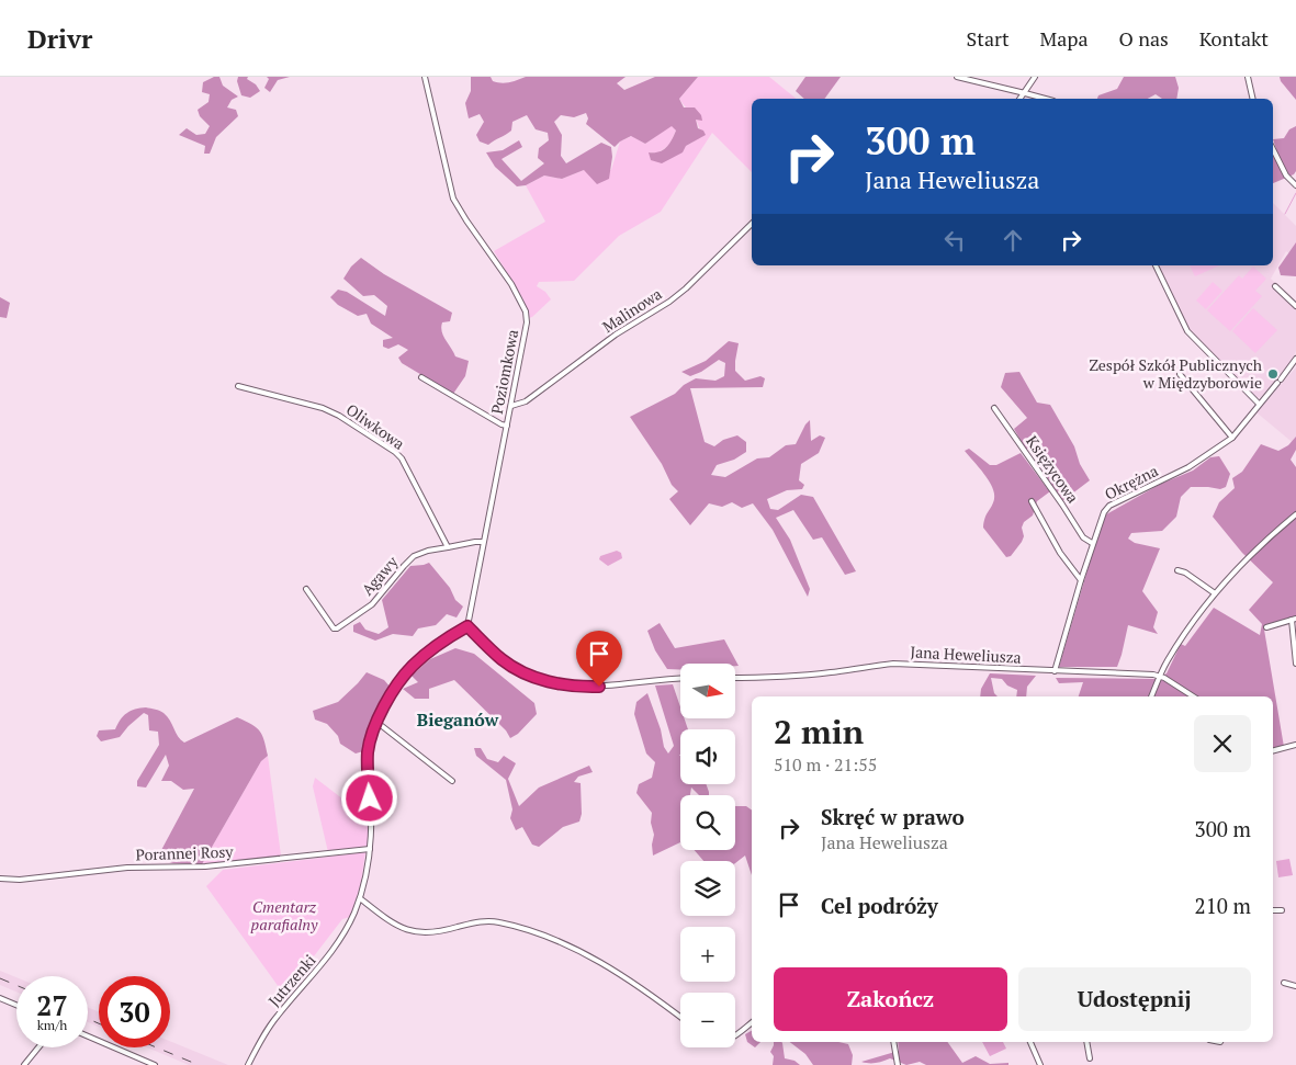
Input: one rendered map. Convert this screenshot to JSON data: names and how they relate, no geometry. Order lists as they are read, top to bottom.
{
  "streets": {
    "street": [
      "Malinowa",
      "Poziomkowa",
      "Oliwkowa",
      "Księżycowa",
      "Okrężna",
      "Agawy",
      "Jana Heweliusza",
      "Porannej Rosy",
      "Jutrzenki"
    ]
  },
  "crossings": [
    ["Malinowa", "Poziomkowa"],
    ["Poziomkowa", "Jutrzenki"],
    ["Oliwkowa", "Agawy"],
    ["Księżycowa", "Okrężna"],
    ["Okrężna", "Jana Heweliusza"],
    ["Porannej Rosy", "Jutrzenki"]
  ],
  "districts": ["Bieganów"],
  "parks": ["Cmentarz parafialny"],
  "places": ["Zespół Szkół Publicznych w Międzyborowie"],
  "north": "right",
  "page": {
    "header": "Drivr",
    "nav": [
      "Start",
      "Mapa",
      "O nas",
      "Kontakt"
    ],
    "turn": ["300 m", "Jana Heweliusza"],
    "map_buttons": ["+", "−"],
    "heading": ["2 min", "510 m · 21:55"],
    "list": [
      {
        "name": "Skręć w prawo",
        "note": "Jana Heweliusza",
        "value": "300 m"
      },
      {
        "name": "Cel podróży",
        "value": "210 m"
      }
    ],
    "buttons": ["Zakończ", "Udostępnij"],
    "speed": "27 km/h",
    "limit": "30"
  }
}
